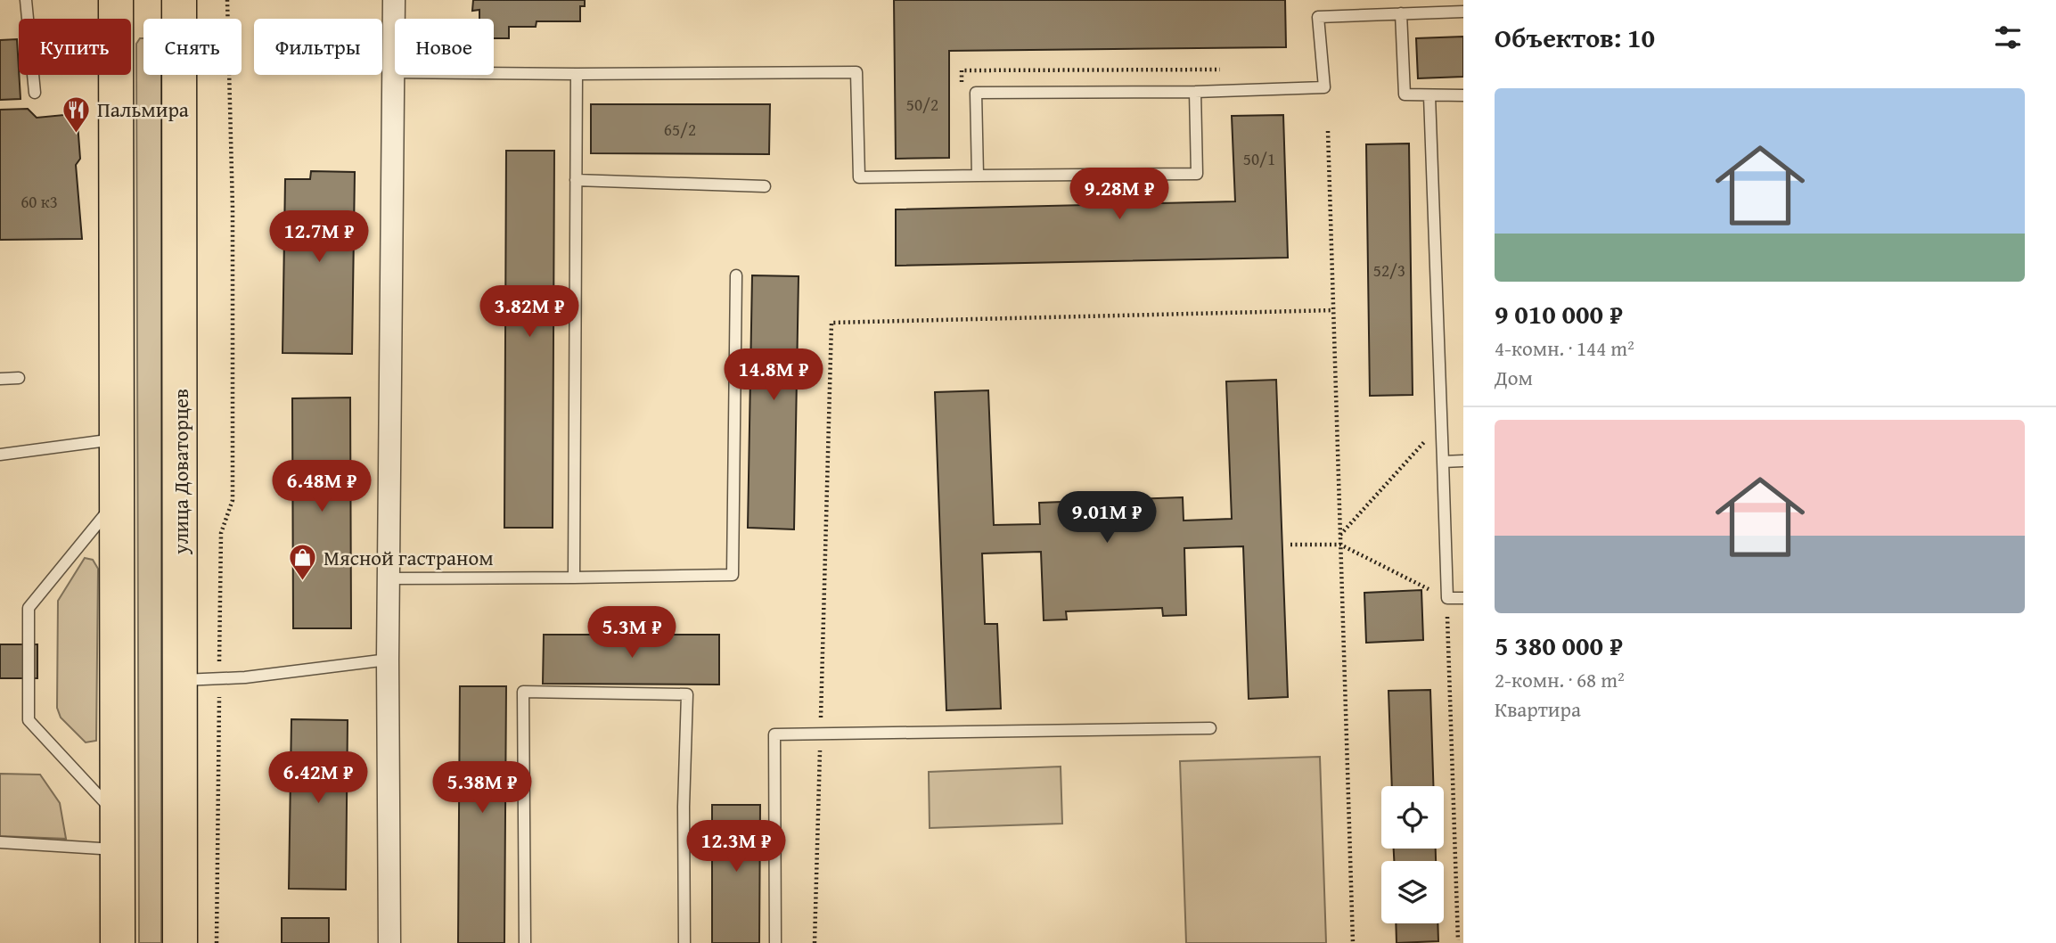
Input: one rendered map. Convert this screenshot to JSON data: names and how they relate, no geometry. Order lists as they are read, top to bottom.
{
  "streets": {
    "main road": ["улица Доваторцев"]
  },
  "places": {
    "restaurant": ["Пальмира"],
    "shop": ["Мясной гастраном"]
  },
  "house_numbers": [
    "50/2",
    "65/2",
    "50/1",
    "60 к3",
    "52/3"
  ],
  "page": {
    "heading": "Объектов: 10",
    "chip": [
      "Купить",
      "Снять",
      "Фильтры",
      "Новое"
    ],
    "list": [
      {
        "name": "9 010 000 ₽",
        "note": "4-комн. · 144 m² · Дом"
      },
      {
        "name": "5 380 000 ₽",
        "note": "2-комн. · 68 m² · Квартира"
      }
    ],
    "price": [
      "9.28M ₽",
      "12.7M ₽",
      "3.82M ₽",
      "14.8M ₽",
      "6.48M ₽",
      "9.01M ₽",
      "5.3M ₽",
      "6.42M ₽",
      "5.38M ₽",
      "12.3M ₽"
    ]
  }
}
